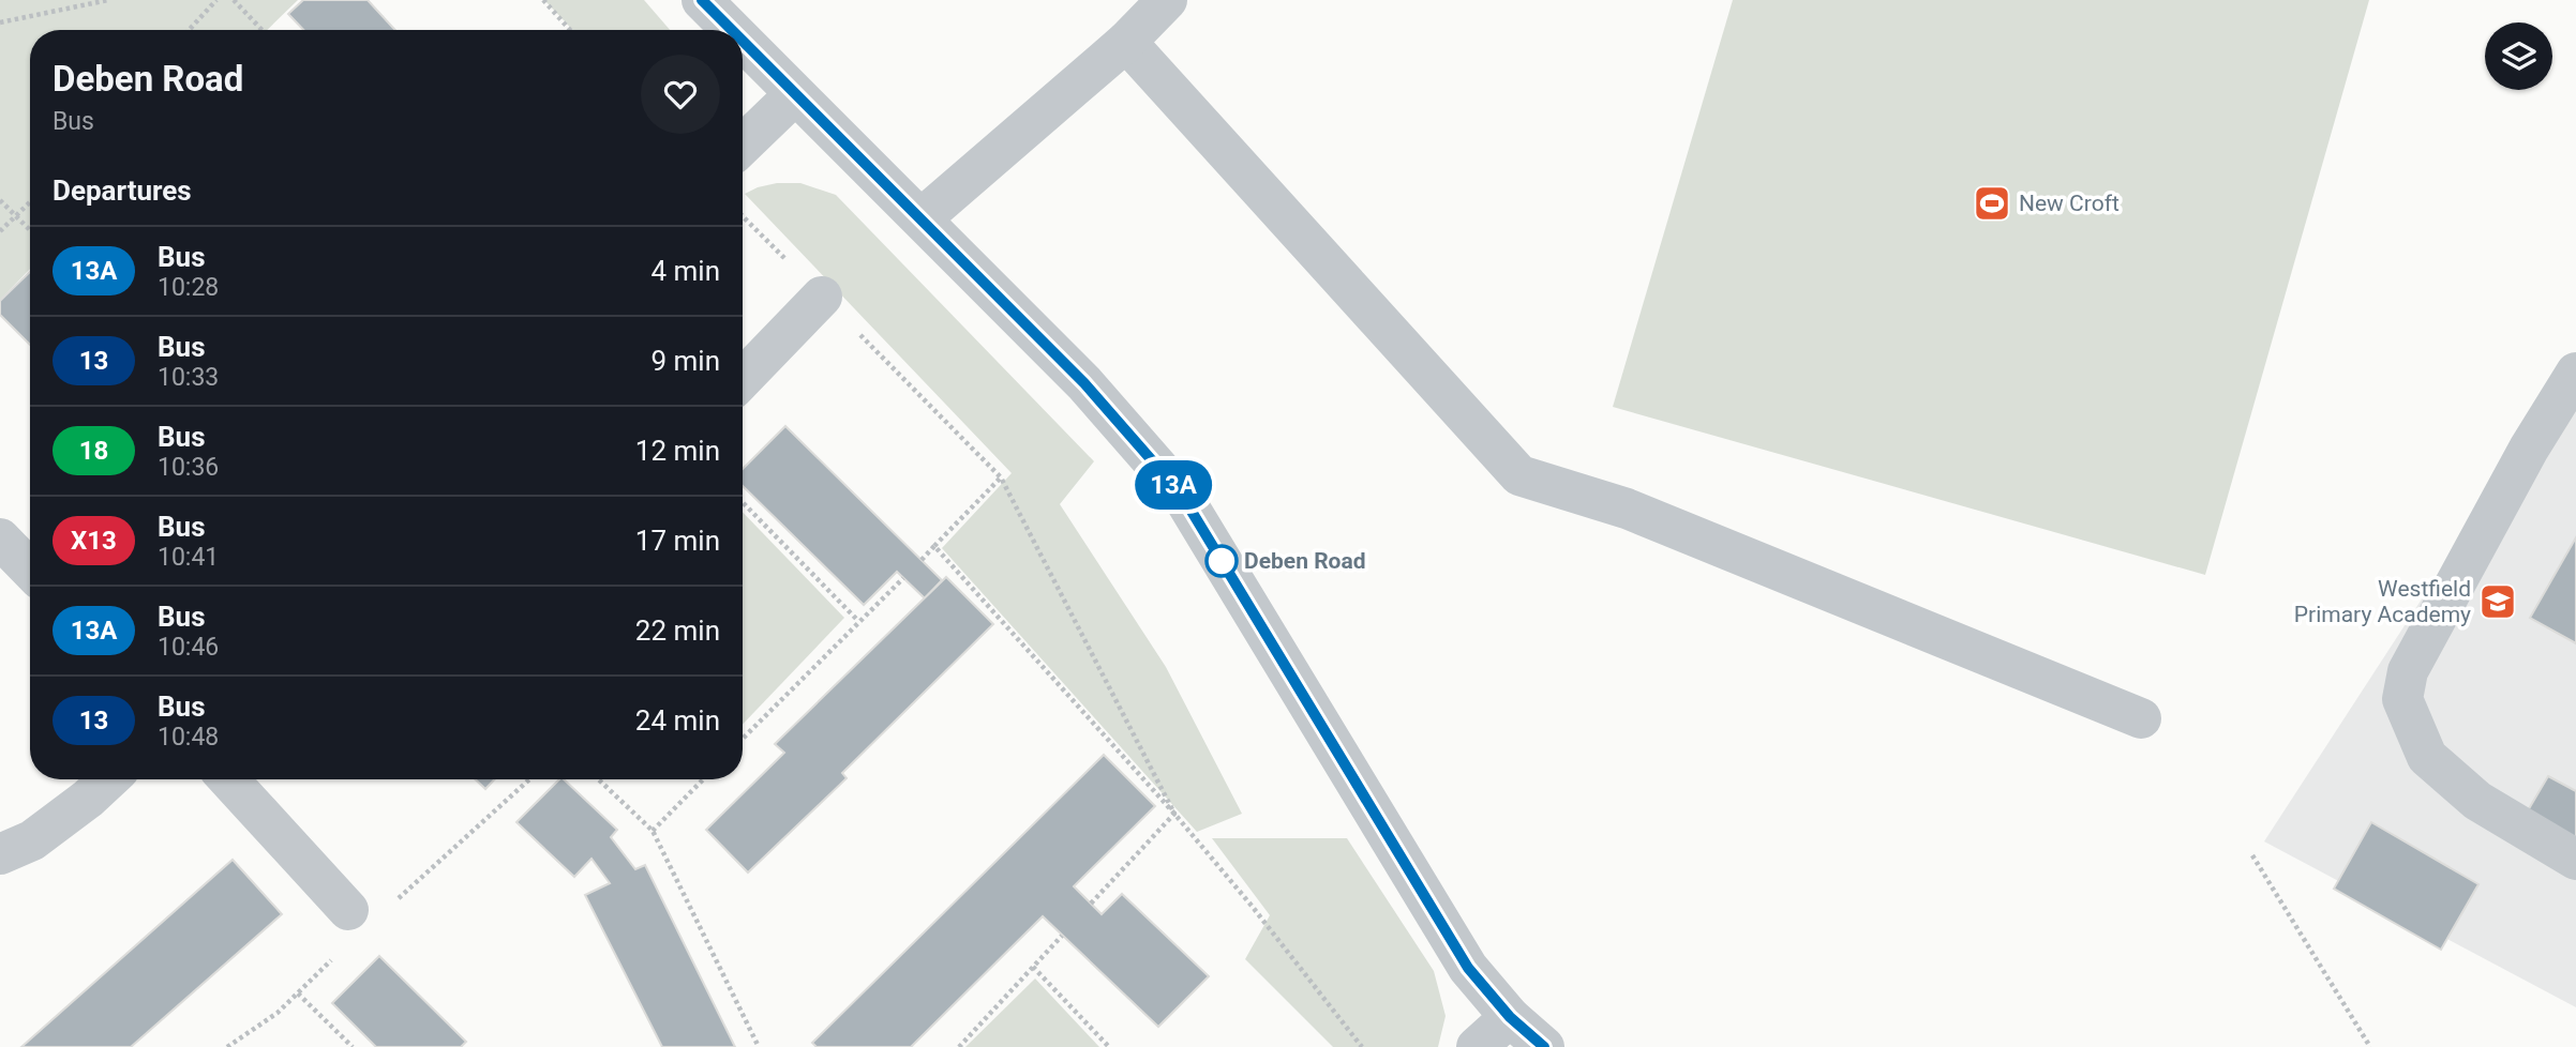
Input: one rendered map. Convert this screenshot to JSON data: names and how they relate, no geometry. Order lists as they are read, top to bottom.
{
  "places": {
    "sports": ["New Croft"],
    "other": ["Deben Road"],
    "school or university": ["Westfield Primary Academy"]
  },
  "lines": ["bus line 13A"],
  "page": {
    "on_map": "13A",
    "heading": [
      ["Deben Road", "Bus"],
      "Departures"
    ],
    "list": [
      {
        "mark": "13A",
        "name": "Bus",
        "note": "10:28",
        "value": "4 min"
      },
      {
        "mark": "13",
        "name": "Bus",
        "note": "10:33",
        "value": "9 min"
      },
      {
        "mark": "18",
        "name": "Bus",
        "note": "10:36",
        "value": "12 min"
      },
      {
        "mark": "X13",
        "name": "Bus",
        "note": "10:41",
        "value": "17 min"
      },
      {
        "mark": "13A",
        "name": "Bus",
        "note": "10:46",
        "value": "22 min"
      },
      {
        "mark": "13",
        "name": "Bus",
        "note": "10:48",
        "value": "24 min"
      }
    ]
  }
}
